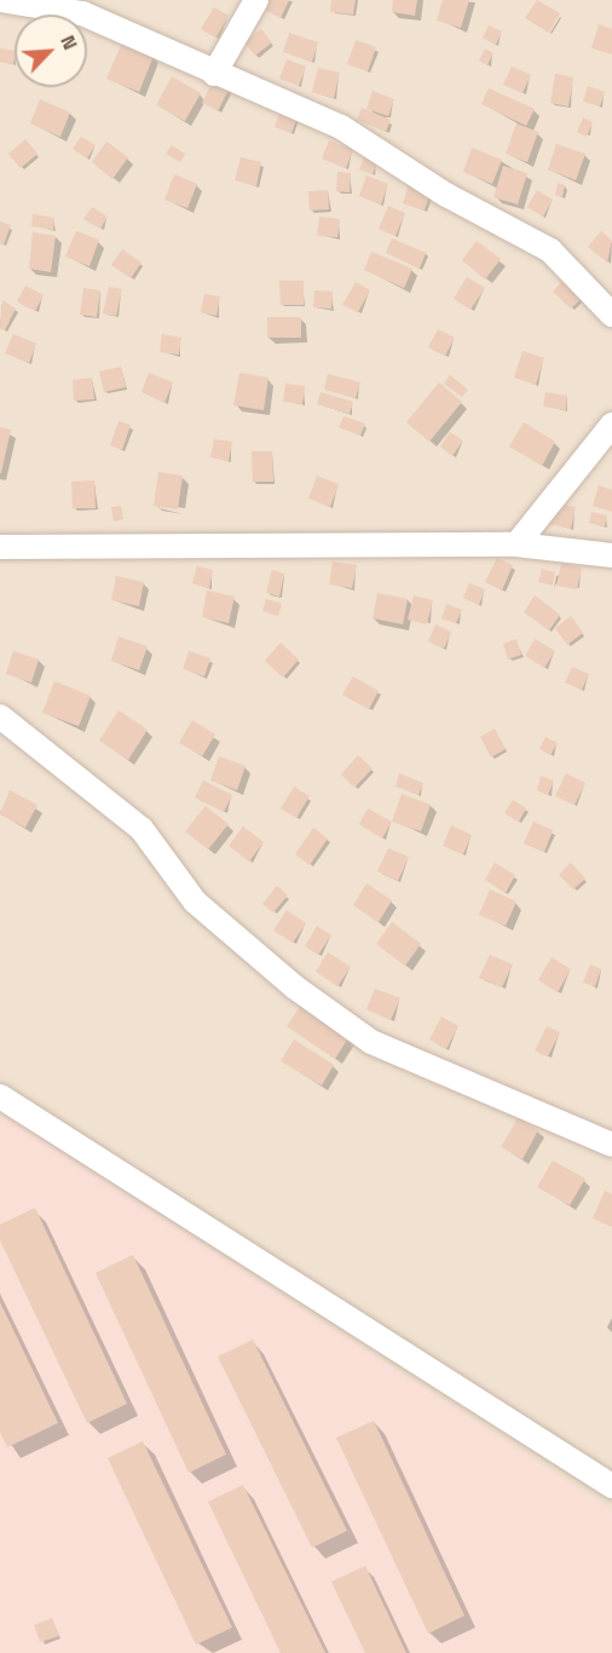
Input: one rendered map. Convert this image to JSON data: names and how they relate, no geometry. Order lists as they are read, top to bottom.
{
  "north": "top right"
}
